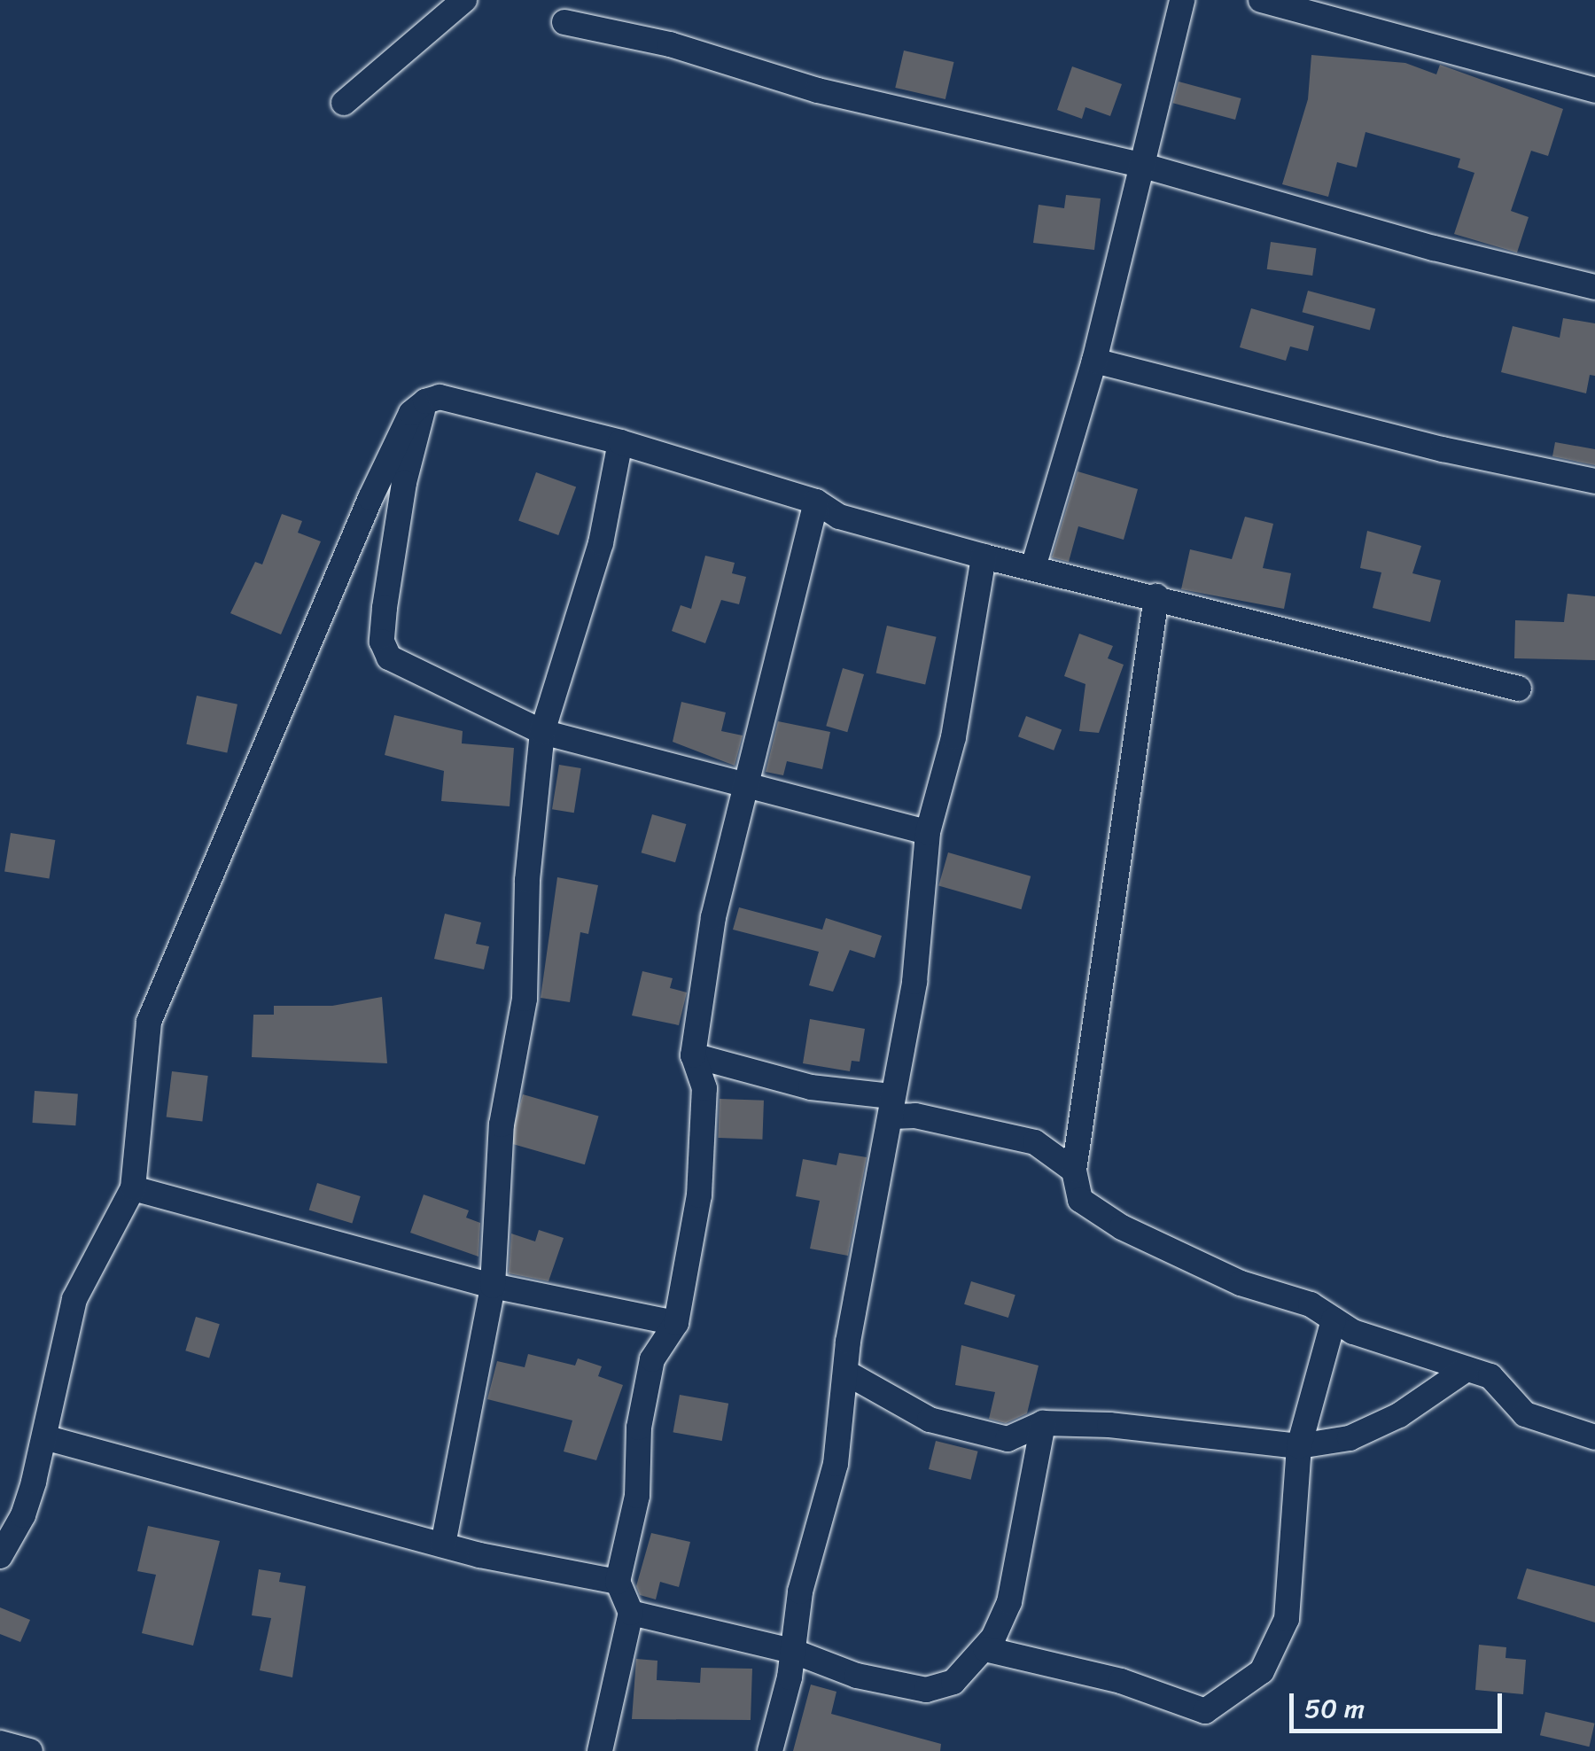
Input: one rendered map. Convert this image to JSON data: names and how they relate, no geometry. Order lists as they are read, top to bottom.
{
  "scale_bar": "50 m"
}
